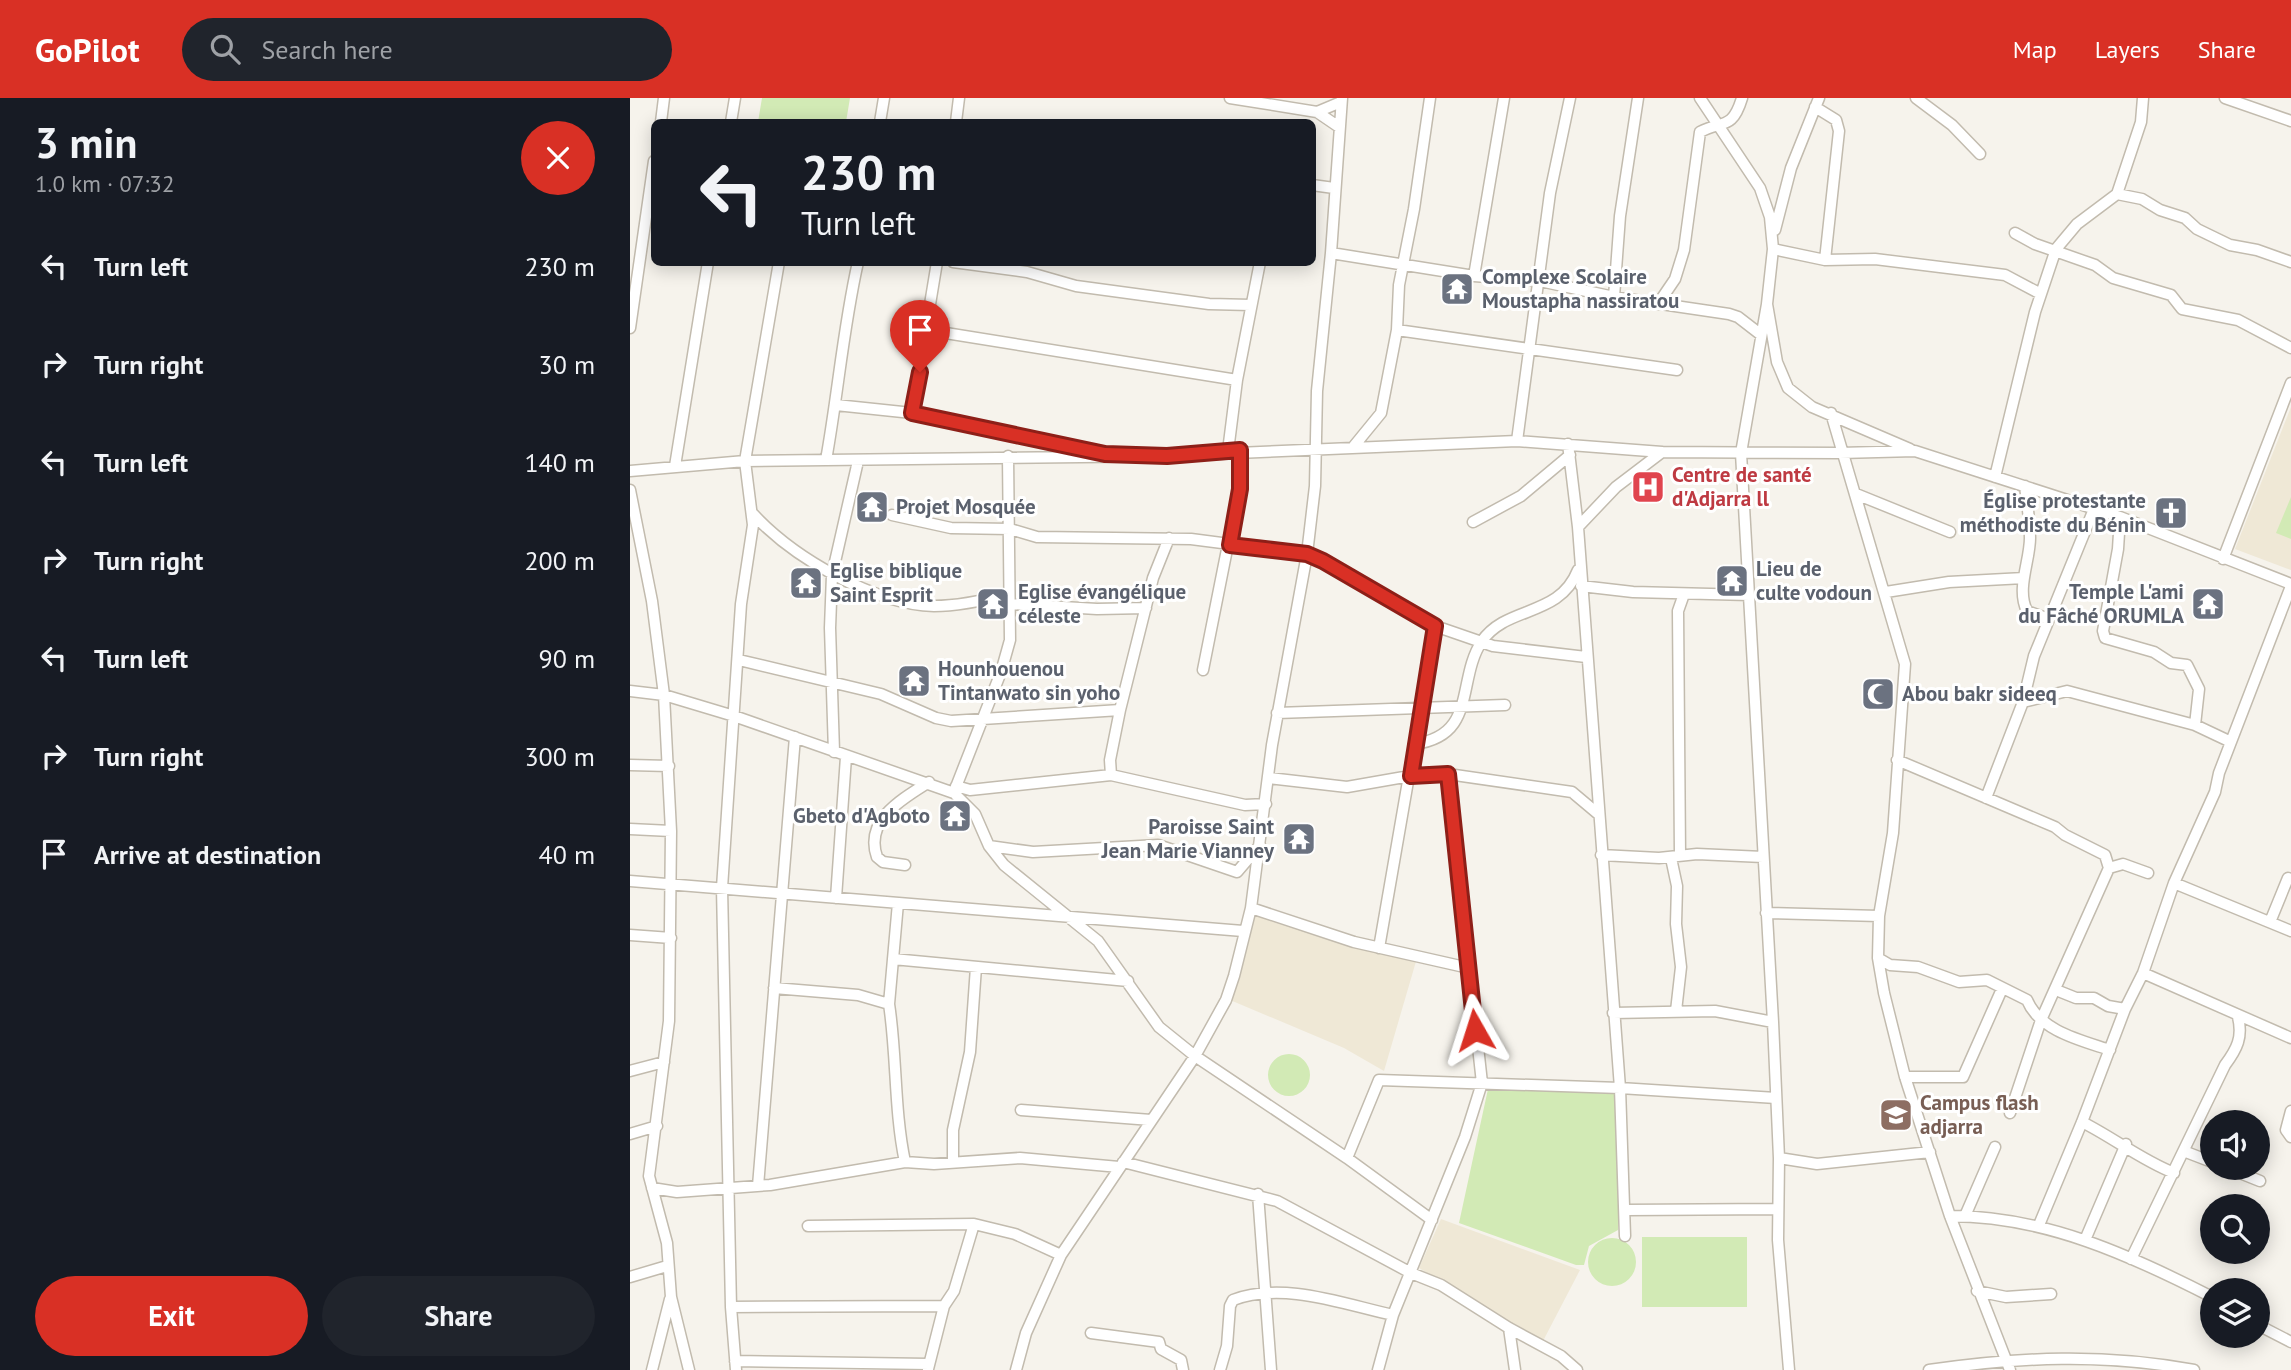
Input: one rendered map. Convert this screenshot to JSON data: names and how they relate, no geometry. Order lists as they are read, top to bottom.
{
  "places": {
    "temple": [
      "Complexe Scolaire Moustapha nassiratou",
      "Projet Mosquée",
      "Lieu de culte vodoun",
      "Eglise biblique Saint Esprit",
      "Eglise évangélique céleste",
      "Temple L'ami du Fâché ORUMLA",
      "Hounhouenou Tintanwato sin yoho",
      "Gbeto d'Agboto",
      "Paroisse Saint Jean Marie Vianney"
    ],
    "hospital": ["Centre de santé d'Adjarra ll"],
    "church": ["Église protestante méthodiste du Bénin"],
    "mosque": ["Abou bakr sideeq"],
    "school or university": ["Campus flash adjarra"]
  },
  "page": {
    "header": "GoPilot",
    "search": "Search here",
    "nav": ["Map", "Layers", "Share"],
    "heading": ["3 min", "1.0 km · 07:32"],
    "turn": ["230 m", "Turn left"],
    "list": [
      {
        "name": "Turn left",
        "value": "230 m"
      },
      {
        "name": "Turn right",
        "value": "30 m"
      },
      {
        "name": "Turn left",
        "value": "140 m"
      },
      {
        "name": "Turn right",
        "value": "200 m"
      },
      {
        "name": "Turn left",
        "value": "90 m"
      },
      {
        "name": "Turn right",
        "value": "300 m"
      },
      {
        "name": "Arrive at destination",
        "value": "40 m"
      }
    ],
    "buttons": ["Exit", "Share"]
  }
}
